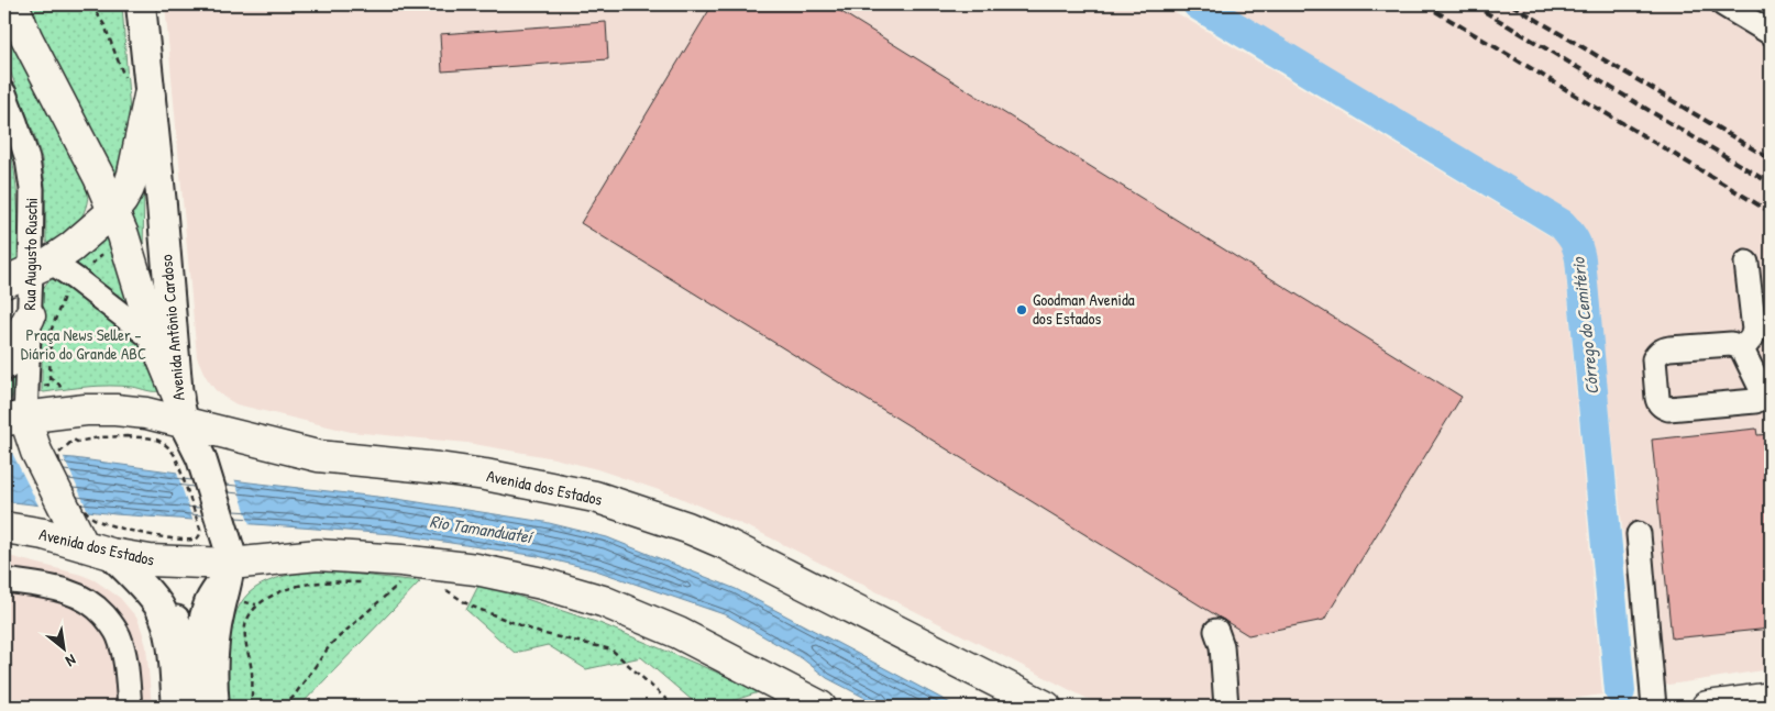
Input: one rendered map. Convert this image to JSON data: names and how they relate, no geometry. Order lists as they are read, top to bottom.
{
  "streets": {
    "highway": ["Avenida dos Estados"],
    "main road": ["Avenida Antônio Cardoso"],
    "street": ["Rua Augusto Ruschi"]
  },
  "crossings": [
    ["Rua Augusto Ruschi", "Avenida dos Estados"],
    ["Avenida Antônio Cardoso", "Avenida dos Estados"]
  ],
  "water": ["Córrego do Cemitério", "Rio Tamanduateí"],
  "parks": ["Praça News Seller – Diário do Grande ABC"],
  "places": ["Goodman Avenida dos Estados"],
  "north": "bottom right"
}
